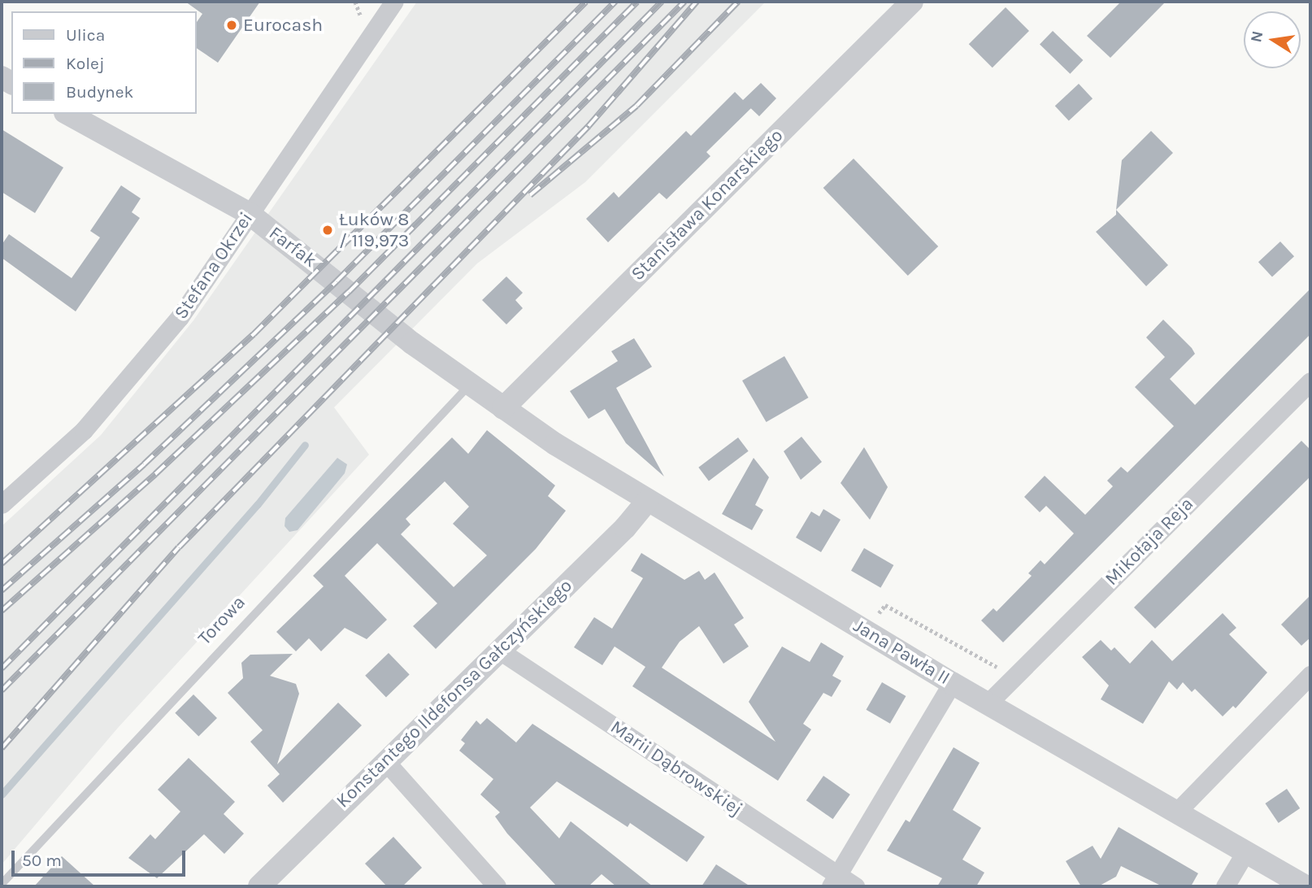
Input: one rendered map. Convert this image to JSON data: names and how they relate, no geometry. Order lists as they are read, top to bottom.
{
  "streets": {
    "street": [
      "Stanisława Konarskiego",
      "Farfak",
      "Stefana Okrzei",
      "Mikołaja Reja",
      "Jana Pawła II",
      "Konstantego Ildefonsa Gałczyńskiego",
      "Marii Dąbrowskiej"
    ],
    "lane": ["Torowa"]
  },
  "crossings": [
    ["Stanisława Konarskiego", "Farfak"],
    ["Stanisława Konarskiego", "Jana Pawła II"],
    ["Farfak", "Stefana Okrzei"],
    ["Farfak", "Torowa"],
    ["Farfak", "Jana Pawła II"],
    ["Mikołaja Reja", "Jana Pawła II"],
    ["Jana Pawła II", "Konstantego Ildefonsa Gałczyńskiego"],
    ["Konstantego Ildefonsa Gałczyńskiego", "Marii Dąbrowskiej"]
  ],
  "places": ["Eurocash", "Łuków 8 / 119,973"],
  "legend": ["Ulica", "Kolej", "Budynek"],
  "scale_bar": "50 m",
  "north": "left"
}
